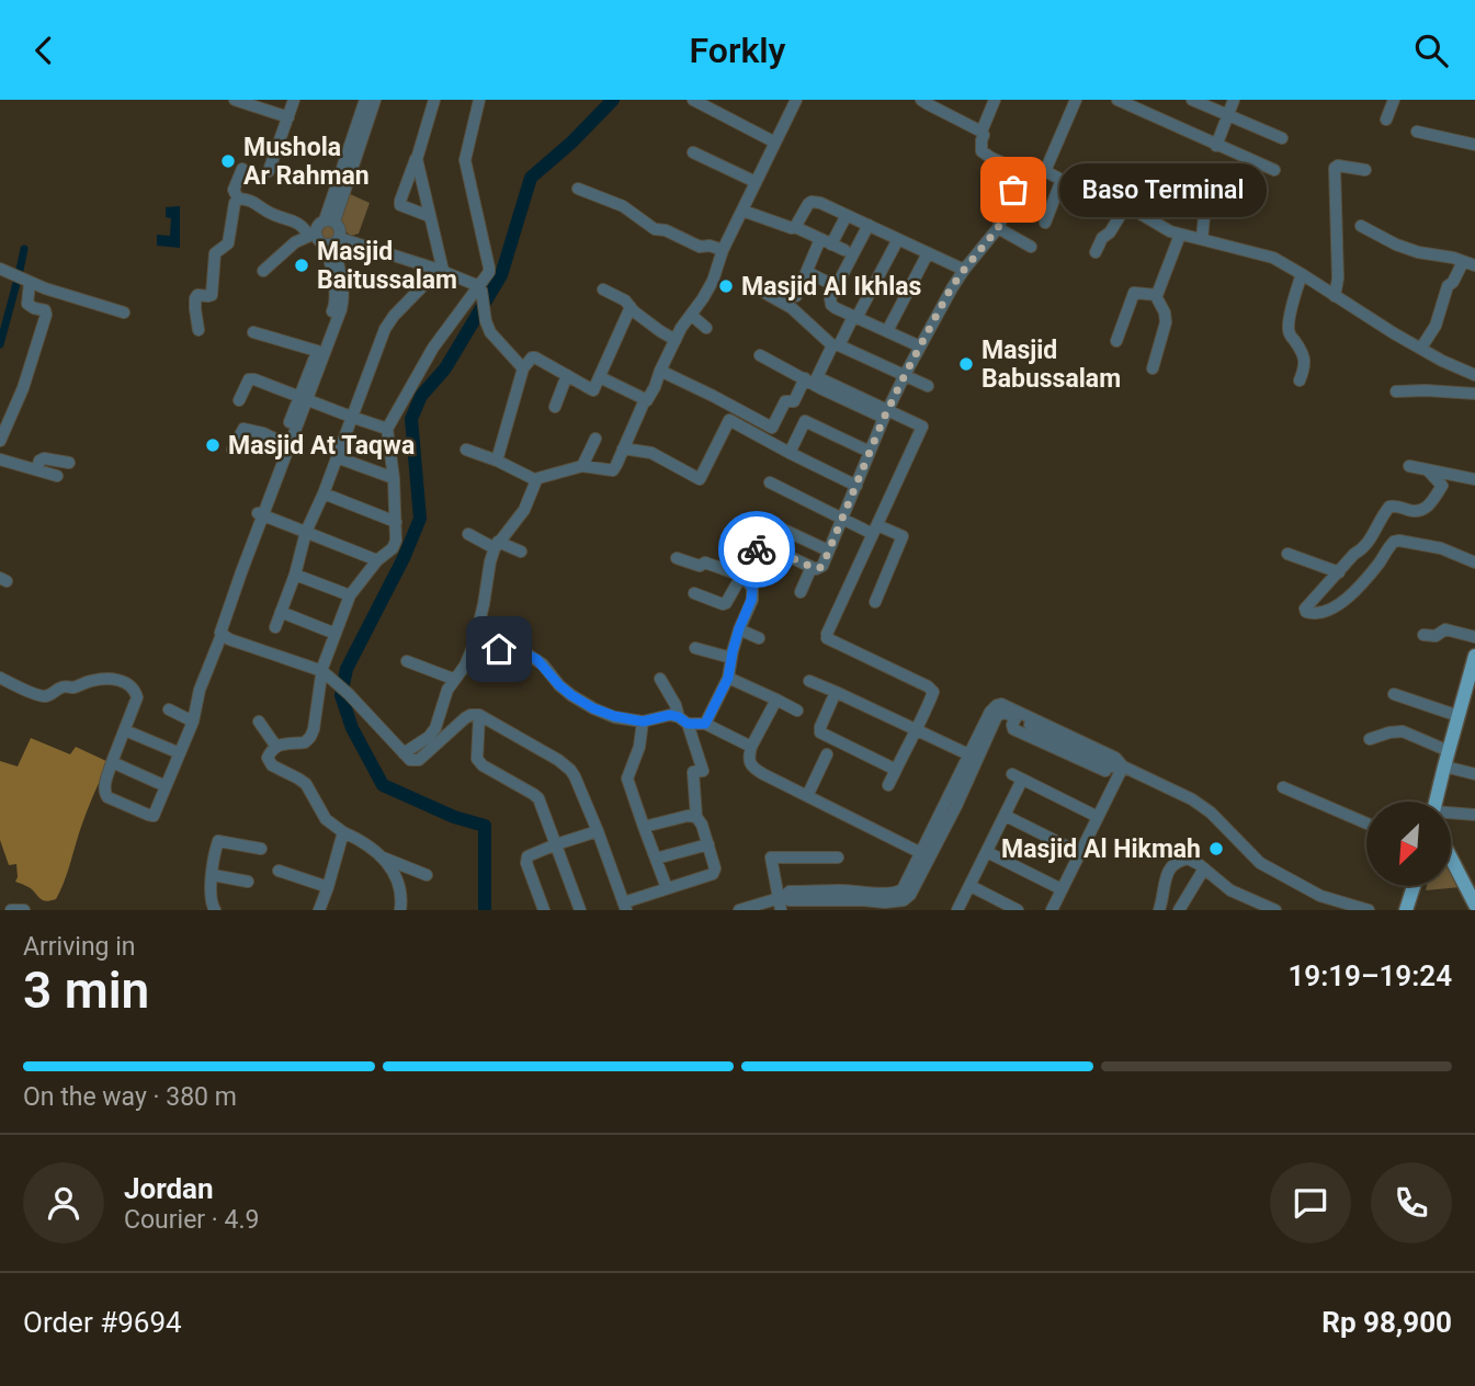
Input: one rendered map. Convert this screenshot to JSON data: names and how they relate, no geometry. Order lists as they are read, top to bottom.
{
  "places": [
    "Mushola Ar Rahman",
    "Baso Terminal",
    "Masjid Baitussalam",
    "Masjid Al Ikhlas",
    "Masjid Babussalam",
    "Masjid At Taqwa",
    "Masjid Al Hikmah"
  ],
  "north": "bottom left",
  "page": {
    "header": "Forkly",
    "bubble": "Baso Terminal",
    "heading": ["3 min", "Arriving in", "19:19–19:24"],
    "panel": [
      "Jordan",
      "Courier · 4.9",
      "Order #9694",
      "Rp 98,900"
    ],
    "bar": "On the way · 380 m"
  }
}
